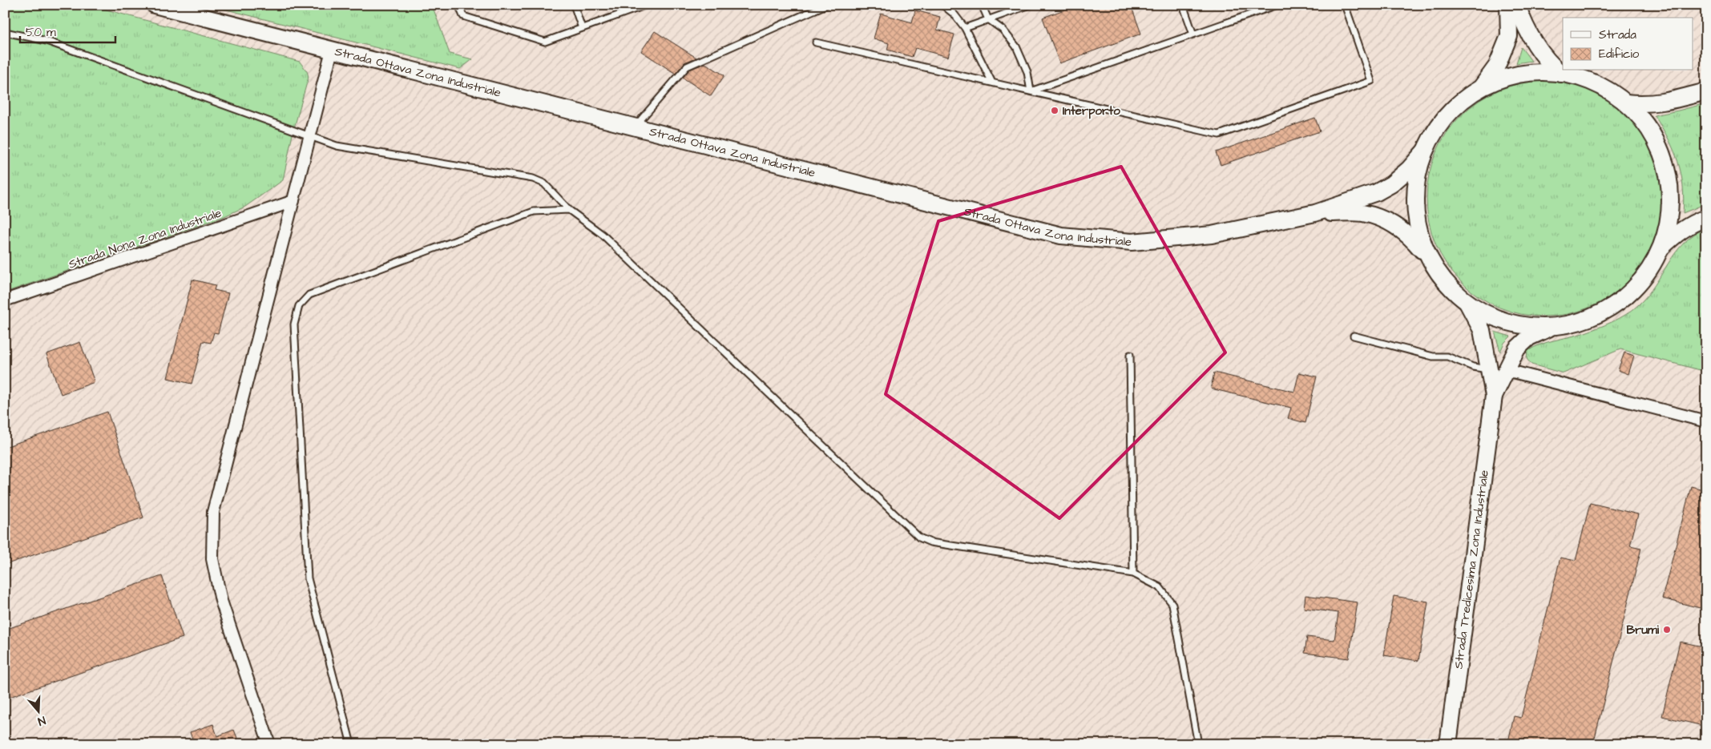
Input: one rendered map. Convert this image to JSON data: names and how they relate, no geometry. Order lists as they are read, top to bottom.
{
  "streets": {
    "main road": ["Strada Ottava Zona Industriale", "Strada Tredicesima Zona Industriale"],
    "street": ["Strada Nona Zona Industriale"]
  },
  "places": ["Interporto", "Brumi"],
  "legend": ["Strada", "Edificio"],
  "scale_bar": "50 m",
  "north": "bottom"
}
